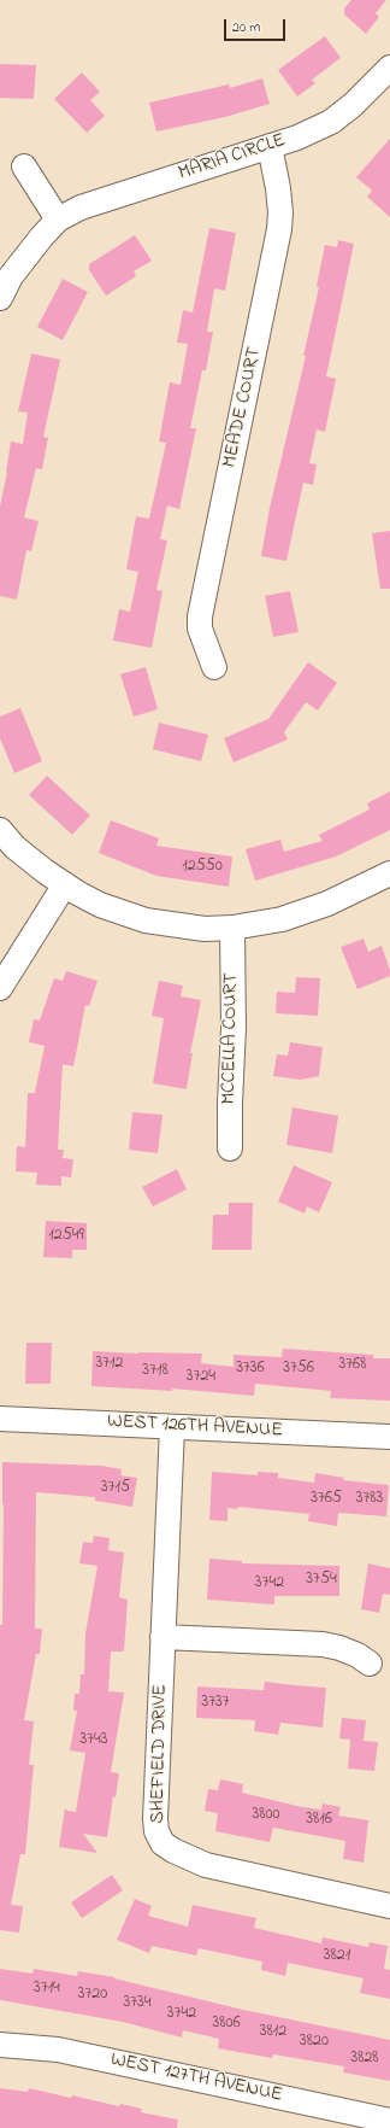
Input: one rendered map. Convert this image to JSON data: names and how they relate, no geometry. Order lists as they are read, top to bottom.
{
  "streets": {
    "street": [
      "MARIA CIRCLE",
      "MEADE COURT",
      "MCCELLA COURT",
      "WEST 126TH AVENUE",
      "SHEFIELD DRIVE",
      "WEST 127TH AVENUE"
    ]
  },
  "crossings": [
    ["MARIA CIRCLE", "MEADE COURT"],
    ["WEST 126TH AVENUE", "SHEFIELD DRIVE"]
  ],
  "house_numbers": [
    "12550",
    "12549",
    "3712",
    "3768",
    "3736",
    "3756",
    "3718",
    "3724",
    "3715",
    "3765",
    "3783",
    "3754",
    "3742",
    "3737",
    "3743",
    "3800",
    "3816",
    "3821",
    "3714",
    "3720",
    "3734",
    "3742",
    "3806",
    "3812",
    "3820",
    "3828"
  ],
  "scale_bar": "20 m"
}
